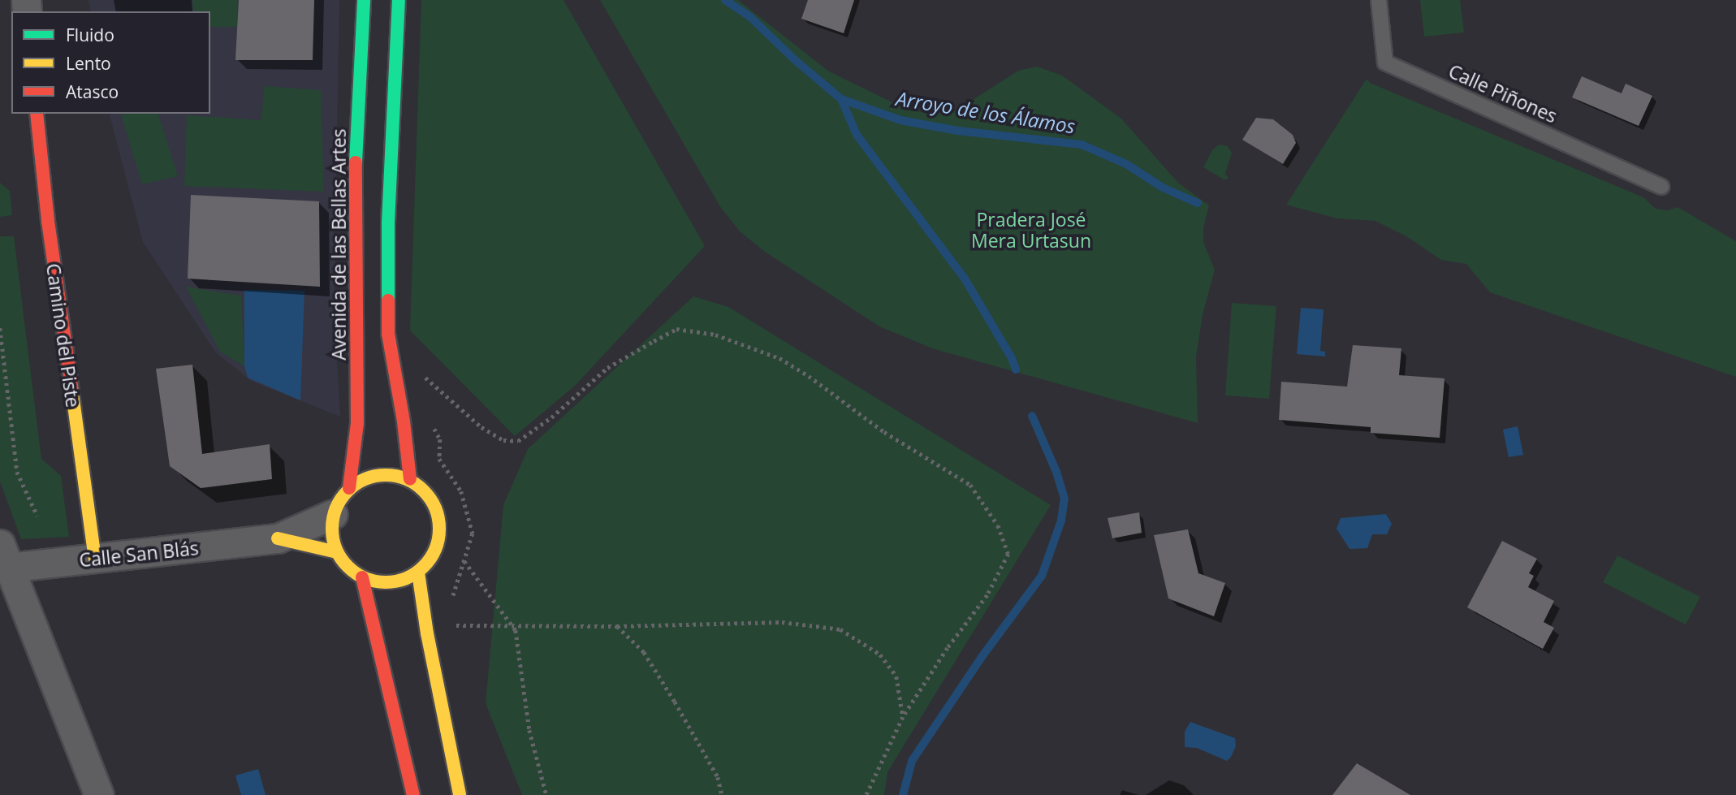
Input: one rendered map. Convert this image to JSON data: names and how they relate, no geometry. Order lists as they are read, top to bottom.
{
  "streets": {
    "street": ["Avenida de las Bellas Artes", "Camino del Piste", "Calle San Blás"],
    "lane": ["Calle Piñones"]
  },
  "crossings": [
    ["Avenida de las Bellas Artes", "Calle San Blás"],
    ["Camino del Piste", "Calle San Blás"]
  ],
  "water": ["Arroyo de los Álamos"],
  "parks": ["Pradera José Mera Urtasun"],
  "legend": ["Fluido", "Lento", "Atasco"]
}
